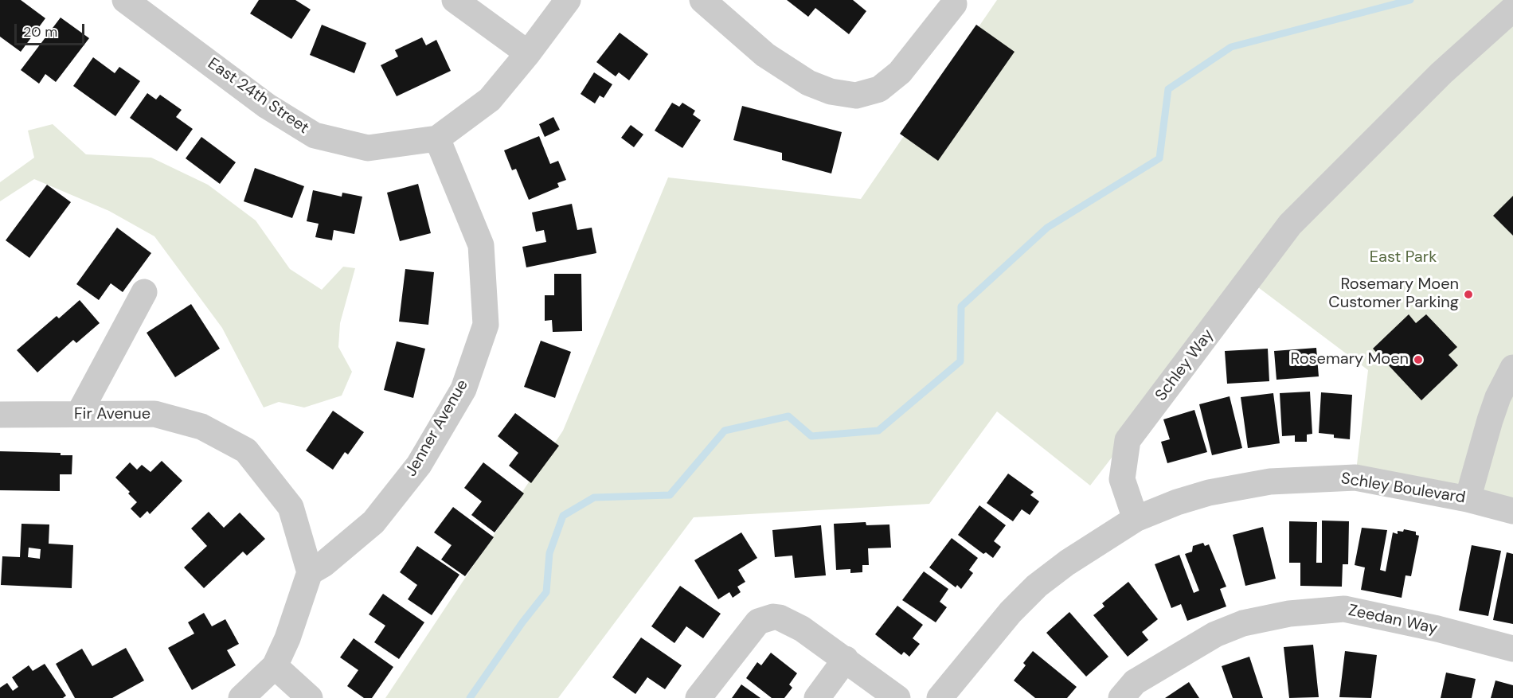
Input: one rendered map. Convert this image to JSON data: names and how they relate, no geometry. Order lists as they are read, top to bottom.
{
  "streets": {
    "street": [
      "East 24th Street",
      "Schley Way",
      "Fir Avenue",
      "Jenner Avenue",
      "Schley Boulevard",
      "Zeedan Way"
    ]
  },
  "crossings": [
    ["East 24th Street", "Jenner Avenue"],
    ["Schley Way", "Schley Boulevard"],
    ["Fir Avenue", "Jenner Avenue"]
  ],
  "parks": ["East Park"],
  "places": ["Rosemary Moen Customer Parking", "Rosemary Moen"],
  "scale_bar": "20 m"
}
